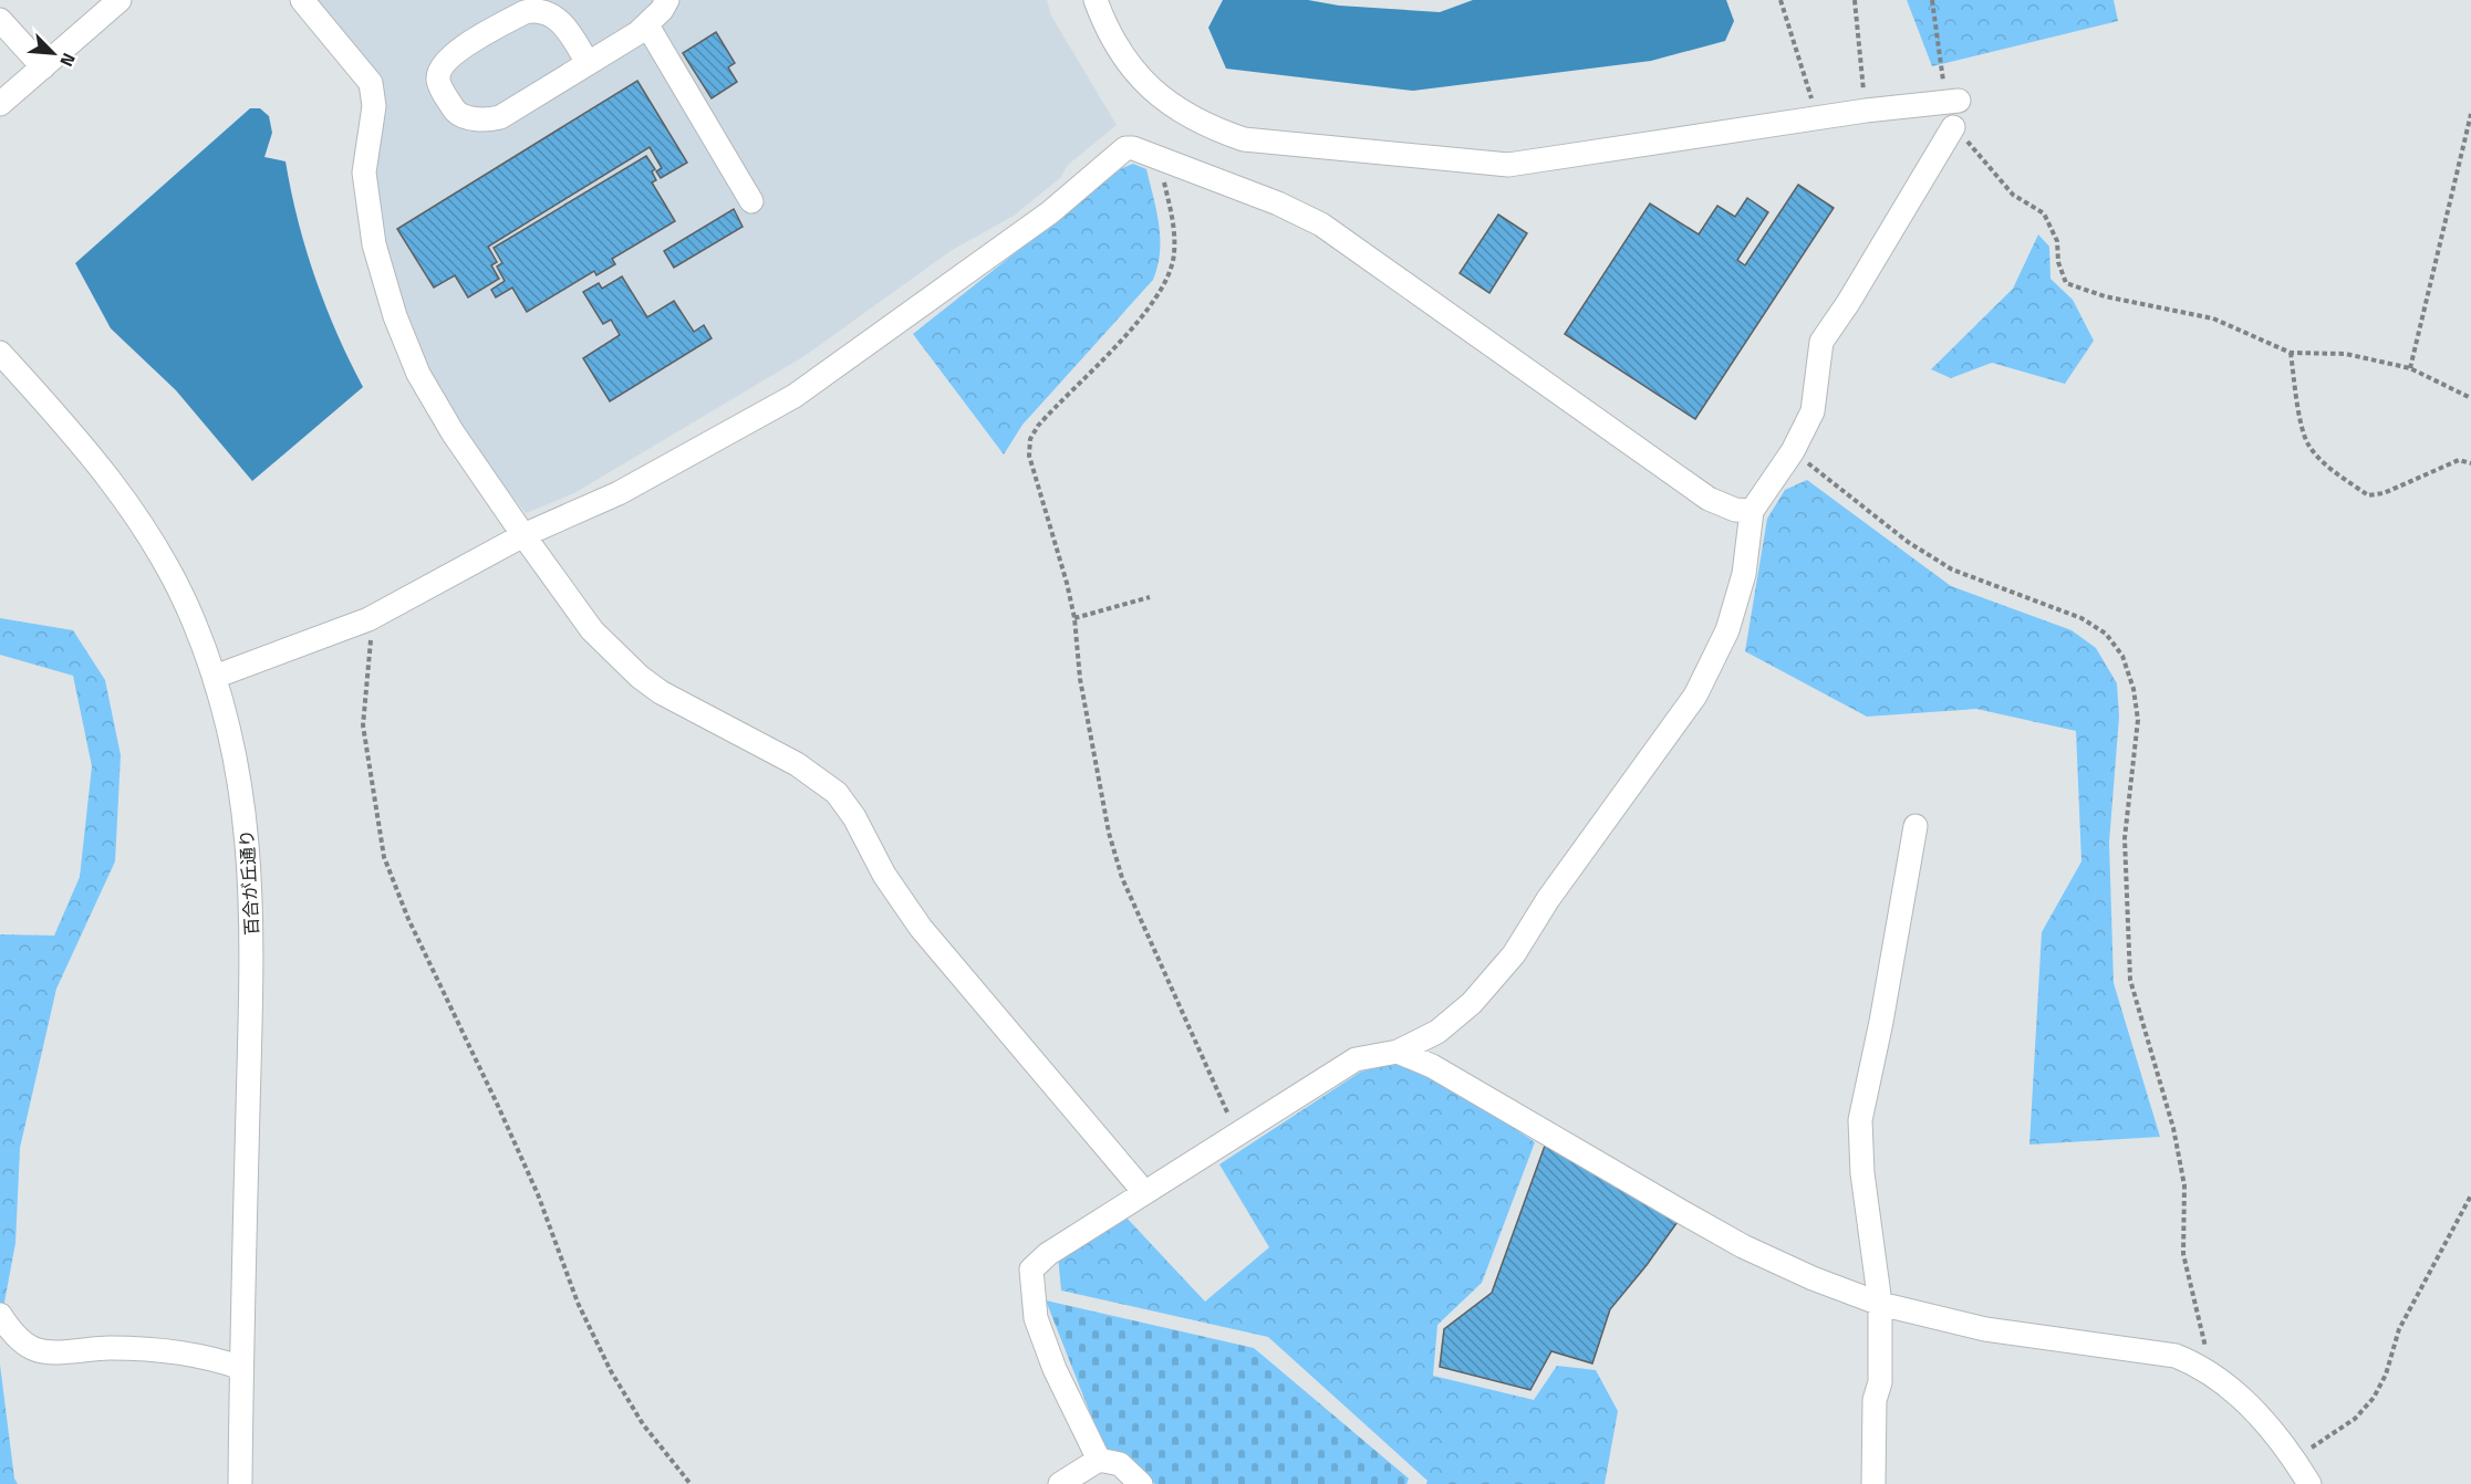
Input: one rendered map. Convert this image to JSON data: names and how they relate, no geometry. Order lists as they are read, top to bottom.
{
  "streets": {
    "street": ["百合が丘通り"]
  },
  "north": "bottom right"
}
